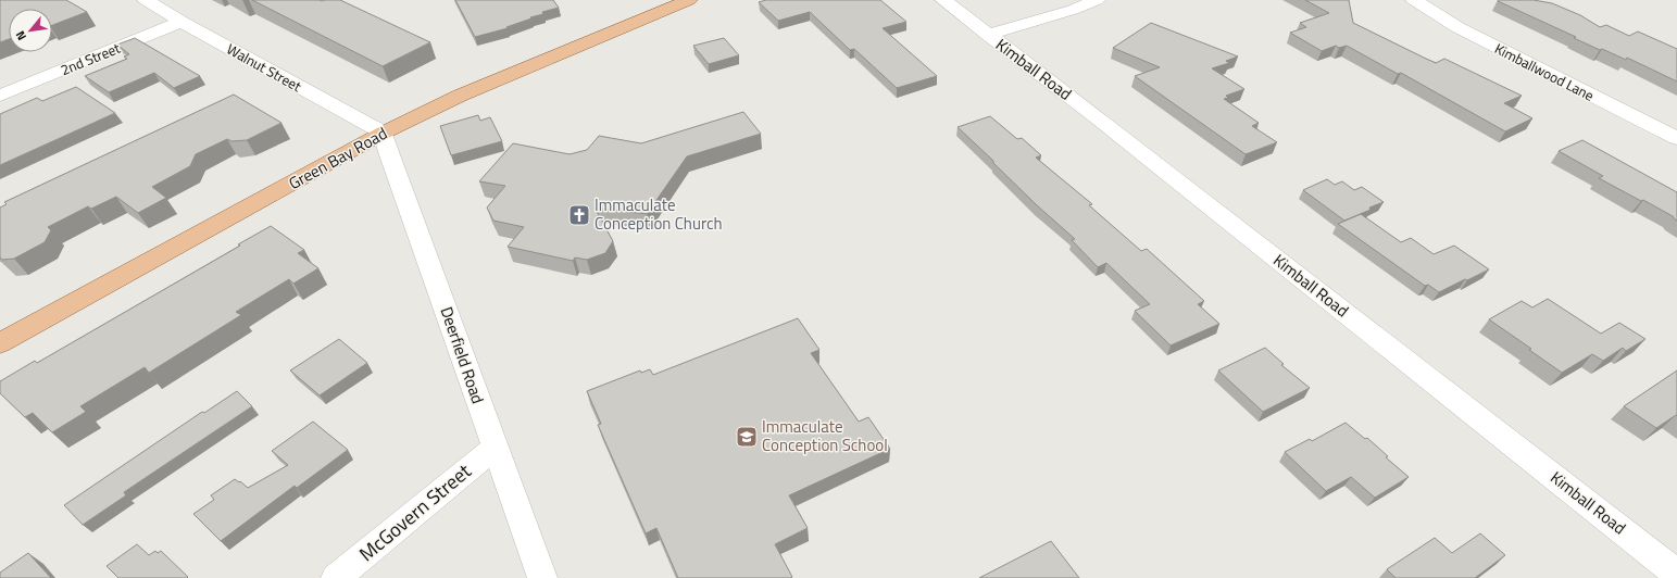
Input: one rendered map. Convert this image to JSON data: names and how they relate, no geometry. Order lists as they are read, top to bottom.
{
  "streets": {
    "main road": ["Green Bay Road"],
    "street": [
      "2nd Street",
      "Walnut Street",
      "Kimball Road",
      "Kimballwood Lane",
      "Deerfield Road",
      "McGovern Street"
    ]
  },
  "crossings": [
    ["2nd Street", "Walnut Street"],
    ["Walnut Street", "Green Bay Road"],
    ["Walnut Street", "Deerfield Road"],
    ["Green Bay Road", "Deerfield Road"],
    ["Deerfield Road", "McGovern Street"]
  ],
  "places": {
    "church": ["Immaculate Conception Church"],
    "school or university": ["Immaculate Conception School"]
  },
  "north": "bottom left"
}
